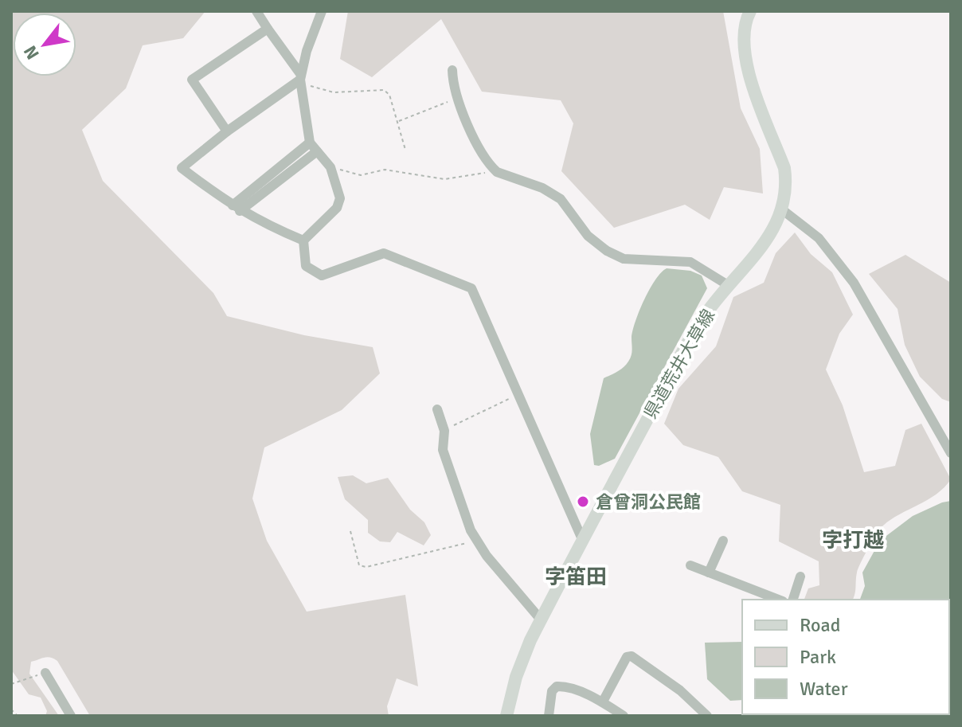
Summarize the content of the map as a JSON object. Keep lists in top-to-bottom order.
{
  "streets": {
    "main road": ["県道荒井大草線"]
  },
  "districts": ["字打越", "字笛田"],
  "places": ["倉曾洞公民館"],
  "legend": ["Road", "Park", "Water"],
  "north": "bottom left"
}
